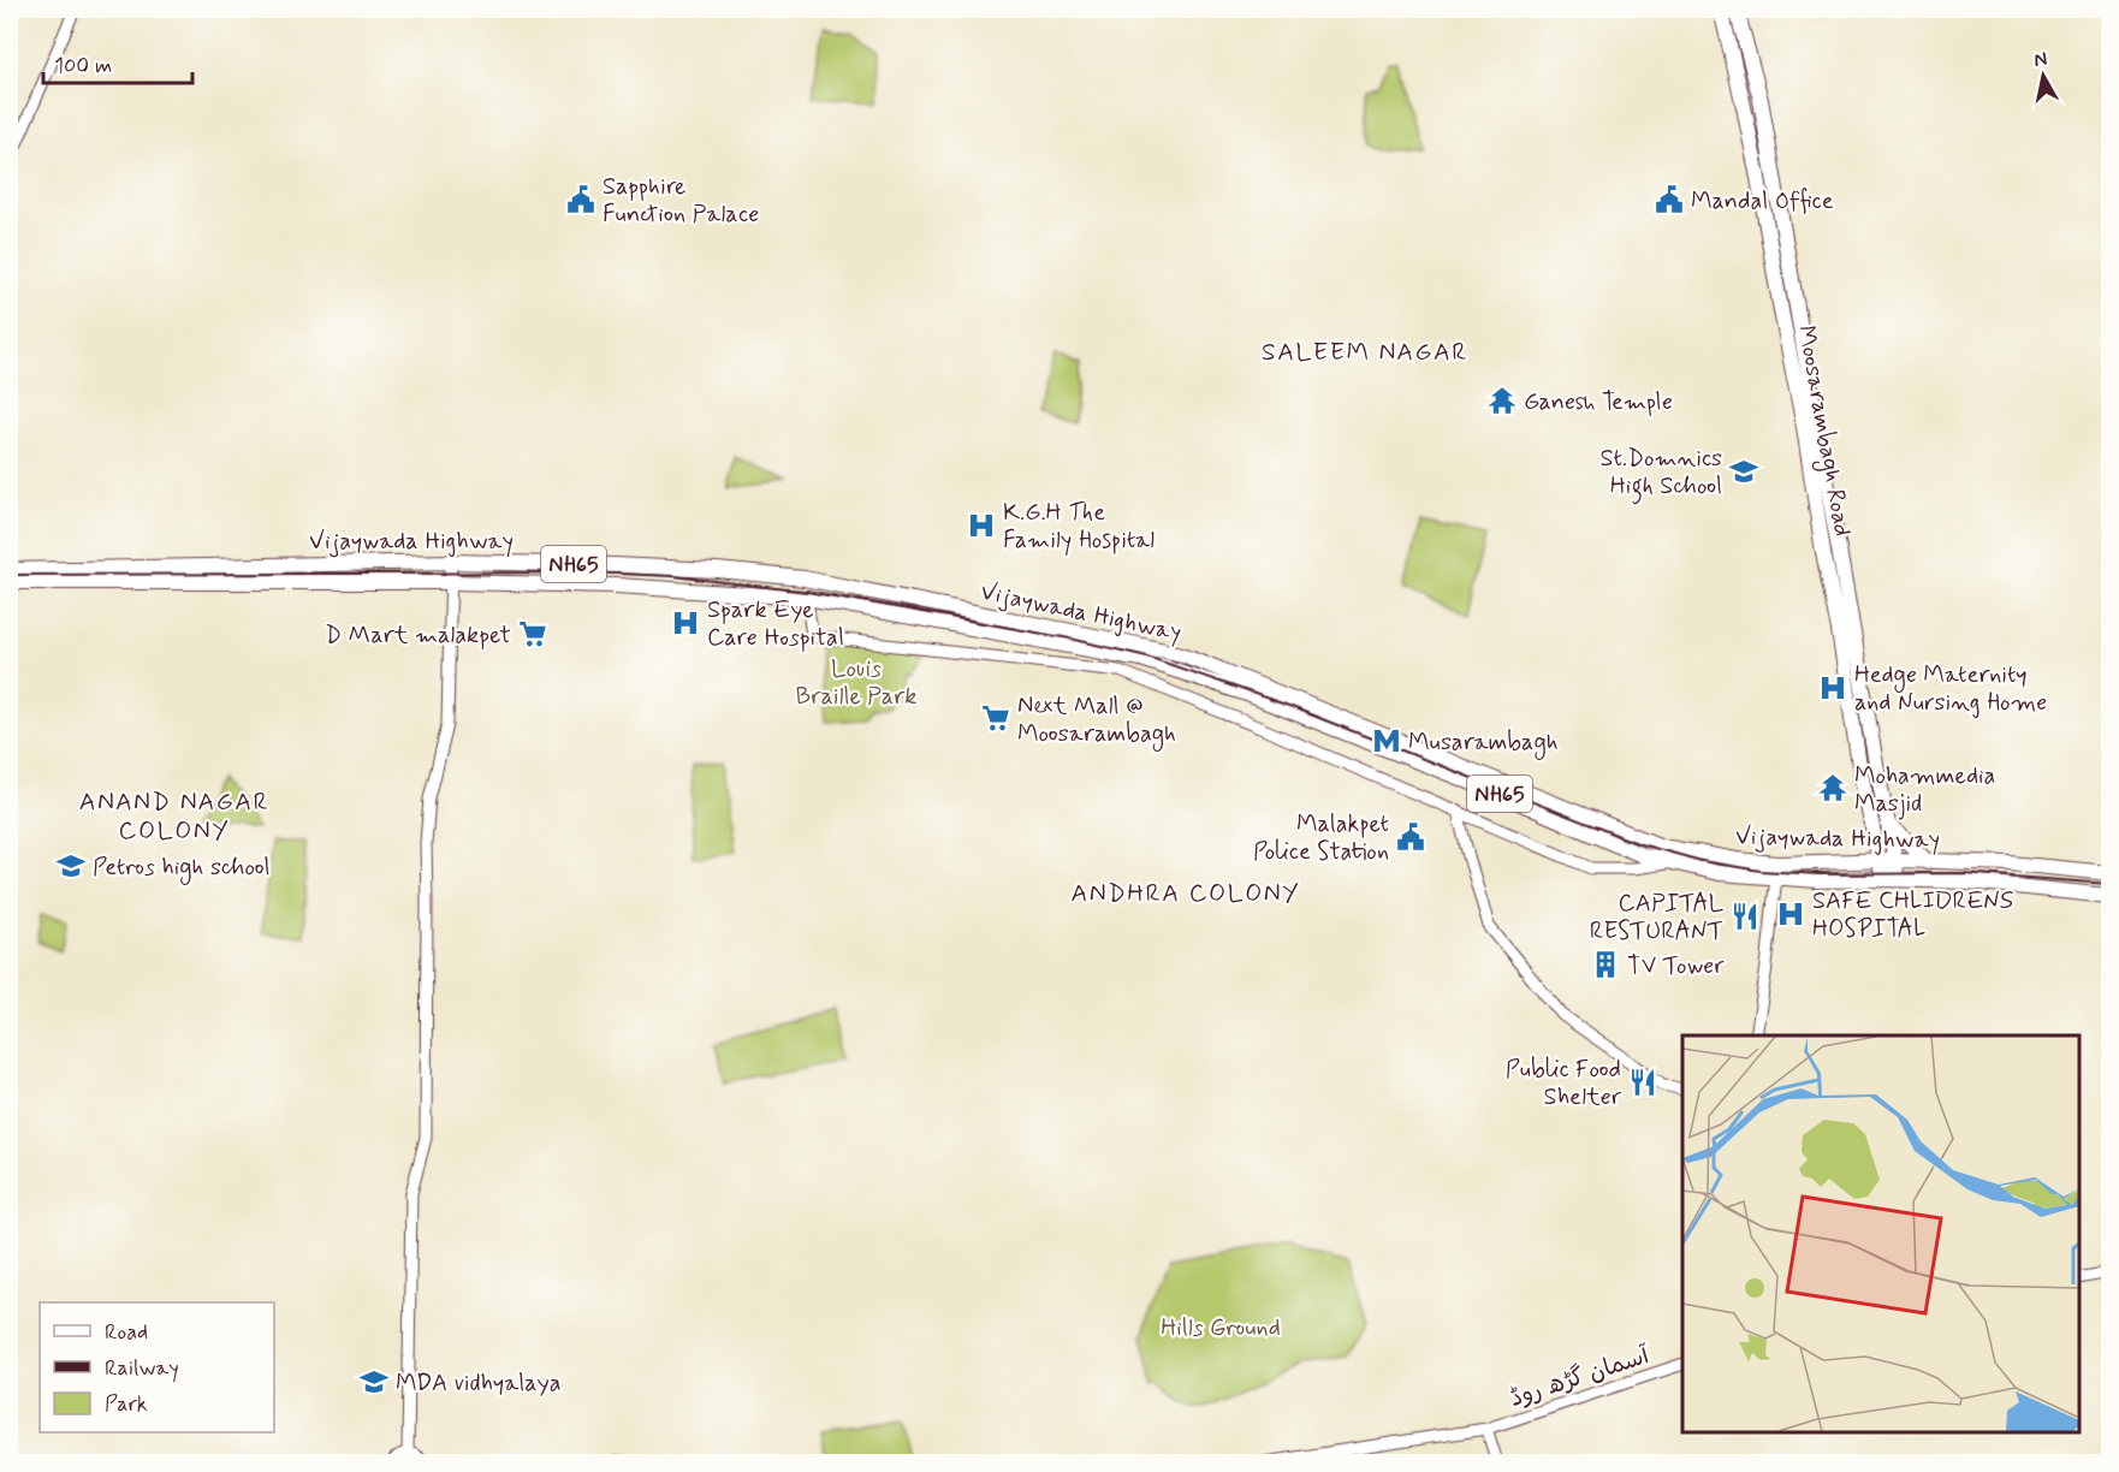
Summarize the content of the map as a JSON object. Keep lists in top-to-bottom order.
{
  "streets": {
    "main road": ["Moosarambagh Road", "Vijaywada Highway", "NH65"],
    "street": ["آسمان گڑھ روڈ"]
  },
  "crossings": [
    ["Moosarambagh Road", "Vijaywada Highway"]
  ],
  "districts": ["SALEEM NAGAR", "ANAND NAGAR COLONY", "ANDHRA COLONY"],
  "parks": ["Louis Braille Park", "Hills Ground"],
  "places": {
    "public building": ["Sapphire Function Palace", "Mandal Office", "Malakpet Police Station"],
    "temple": ["Ganesh Temple", "Mohammedia Masjid"],
    "school or university": ["St.Domnics High School", "Petros high school", "MDA vidhyalaya"],
    "hospital": [
      "K.G.H The Family Hospital",
      "Spark Eye Care Hospital",
      "Hedge Maternity and Nursing Home",
      "SAFE CHLIDRENS HOSPITAL"
    ],
    "supermarket": ["D Mart malakpet", "Next Mall @ Moosarambagh"],
    "metro station": ["Musarambagh"],
    "restaurant": ["CAPITAL RESTURANT", "Public Food Shelter"],
    "building": ["TV Tower"]
  },
  "legend": ["Road", "Railway", "Park"],
  "scale_bar": "100 m",
  "north": "top"
}
